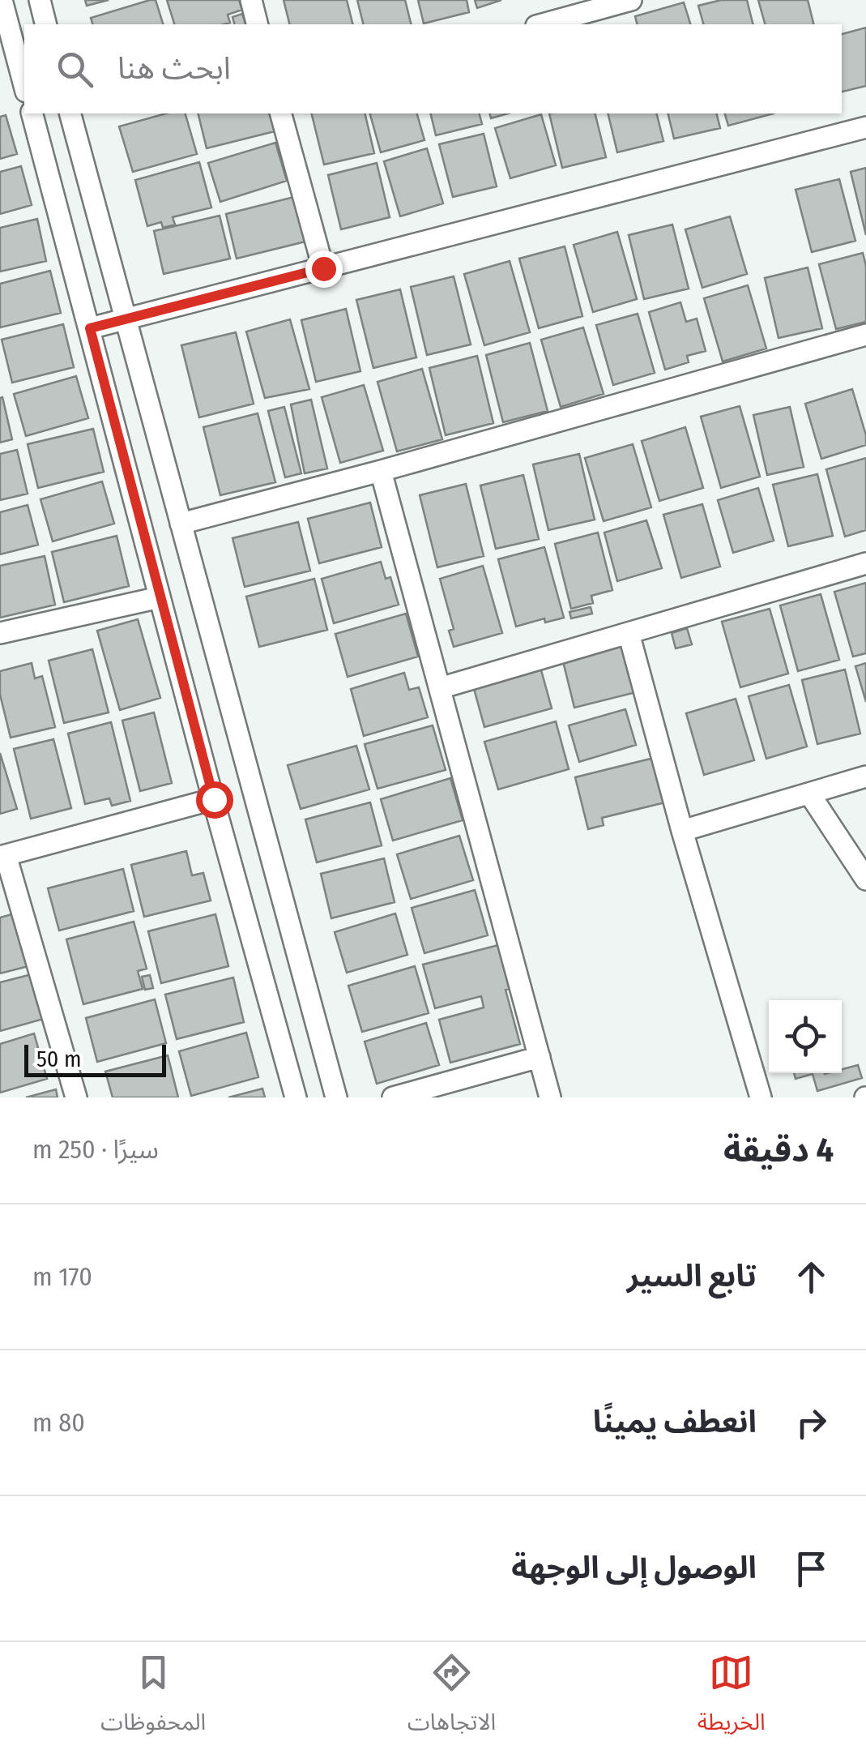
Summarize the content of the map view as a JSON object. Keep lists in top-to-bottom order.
{
  "scale_bar": "50 m",
  "page": {
    "search": "ابحث هنا",
    "scale": "50 m",
    "heading": ["4 دقيقة", "سيرًا · 250 m"],
    "list": [
      ["تابع السير", "170 m"],
      ["انعطف يمينًا", "80 m"],
      "الوصول إلى الوجهة"
    ],
    "nav": ["الخريطة", "الاتجاهات", "المحفوظات"]
  }
}
